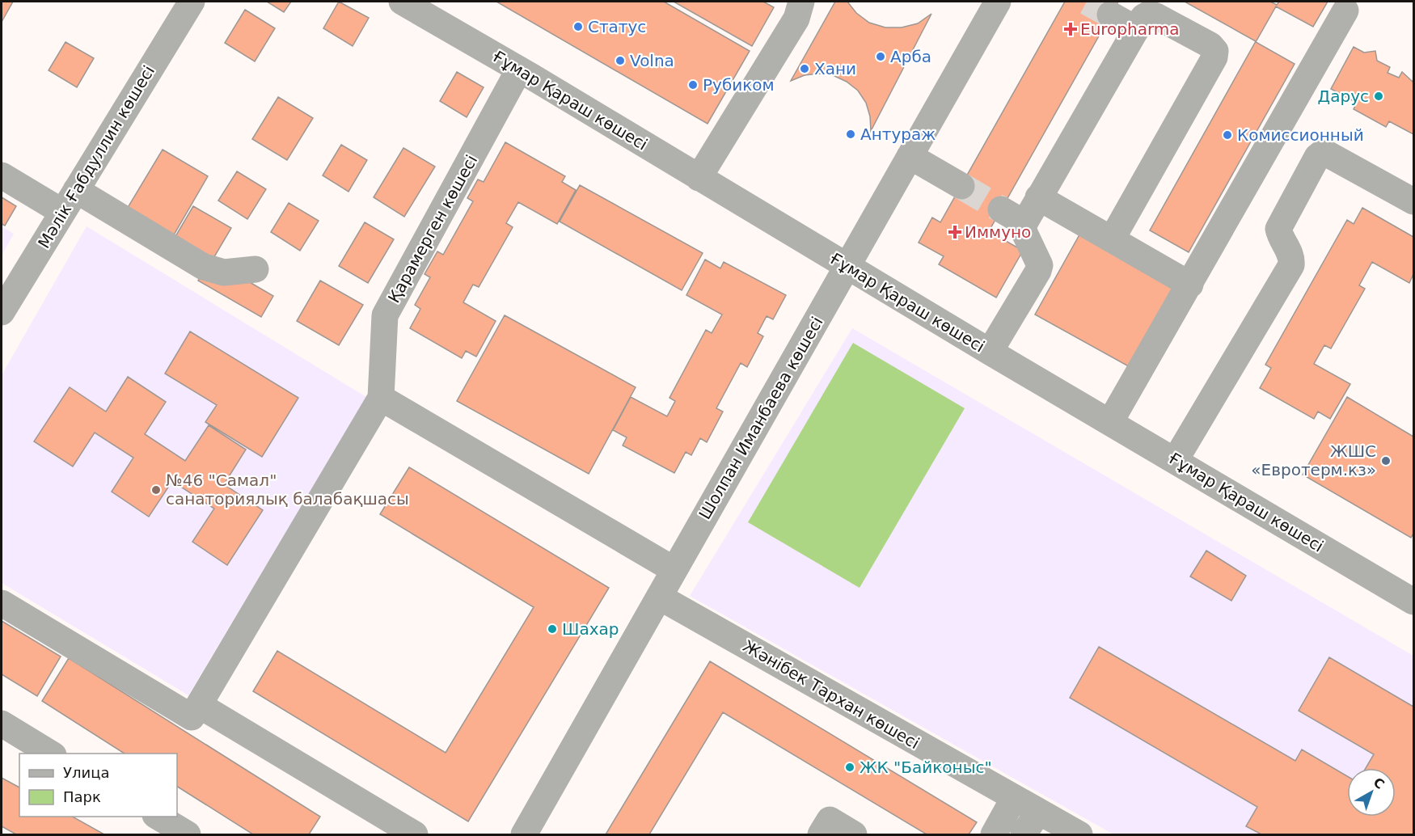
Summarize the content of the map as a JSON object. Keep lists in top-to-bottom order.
{
  "streets": {
    "street": [
      "Ғұмар Қараш көшесі",
      "Мәлік Ғабдуллин көшесі",
      "Қарамерген көшесі",
      "Шолпан Иманбаева көшесі",
      "Жәнібек Тархан көшесі"
    ]
  },
  "crossings": [
    ["Ғұмар Қараш көшесі", "Қарамерген көшесі"],
    ["Ғұмар Қараш көшесі", "Шолпан Иманбаева көшесі"],
    ["Шолпан Иманбаева көшесі", "Жәнібек Тархан көшесі"]
  ],
  "places": {
    "other": [
      "Статус",
      "Арба",
      "Volna",
      "Хани",
      "Рубиком",
      "Дарус",
      "Антураж",
      "Комиссионный",
      "ЖШС «Евротерм.кз»",
      "№46 \"Самал\" санаториялық балабақшасы",
      "Шахар",
      "ЖК \"Байконыс\""
    ],
    "health": ["Europharma", "Иммуно"]
  },
  "legend": ["Улица", "Парк"],
  "north": "top right"
}
